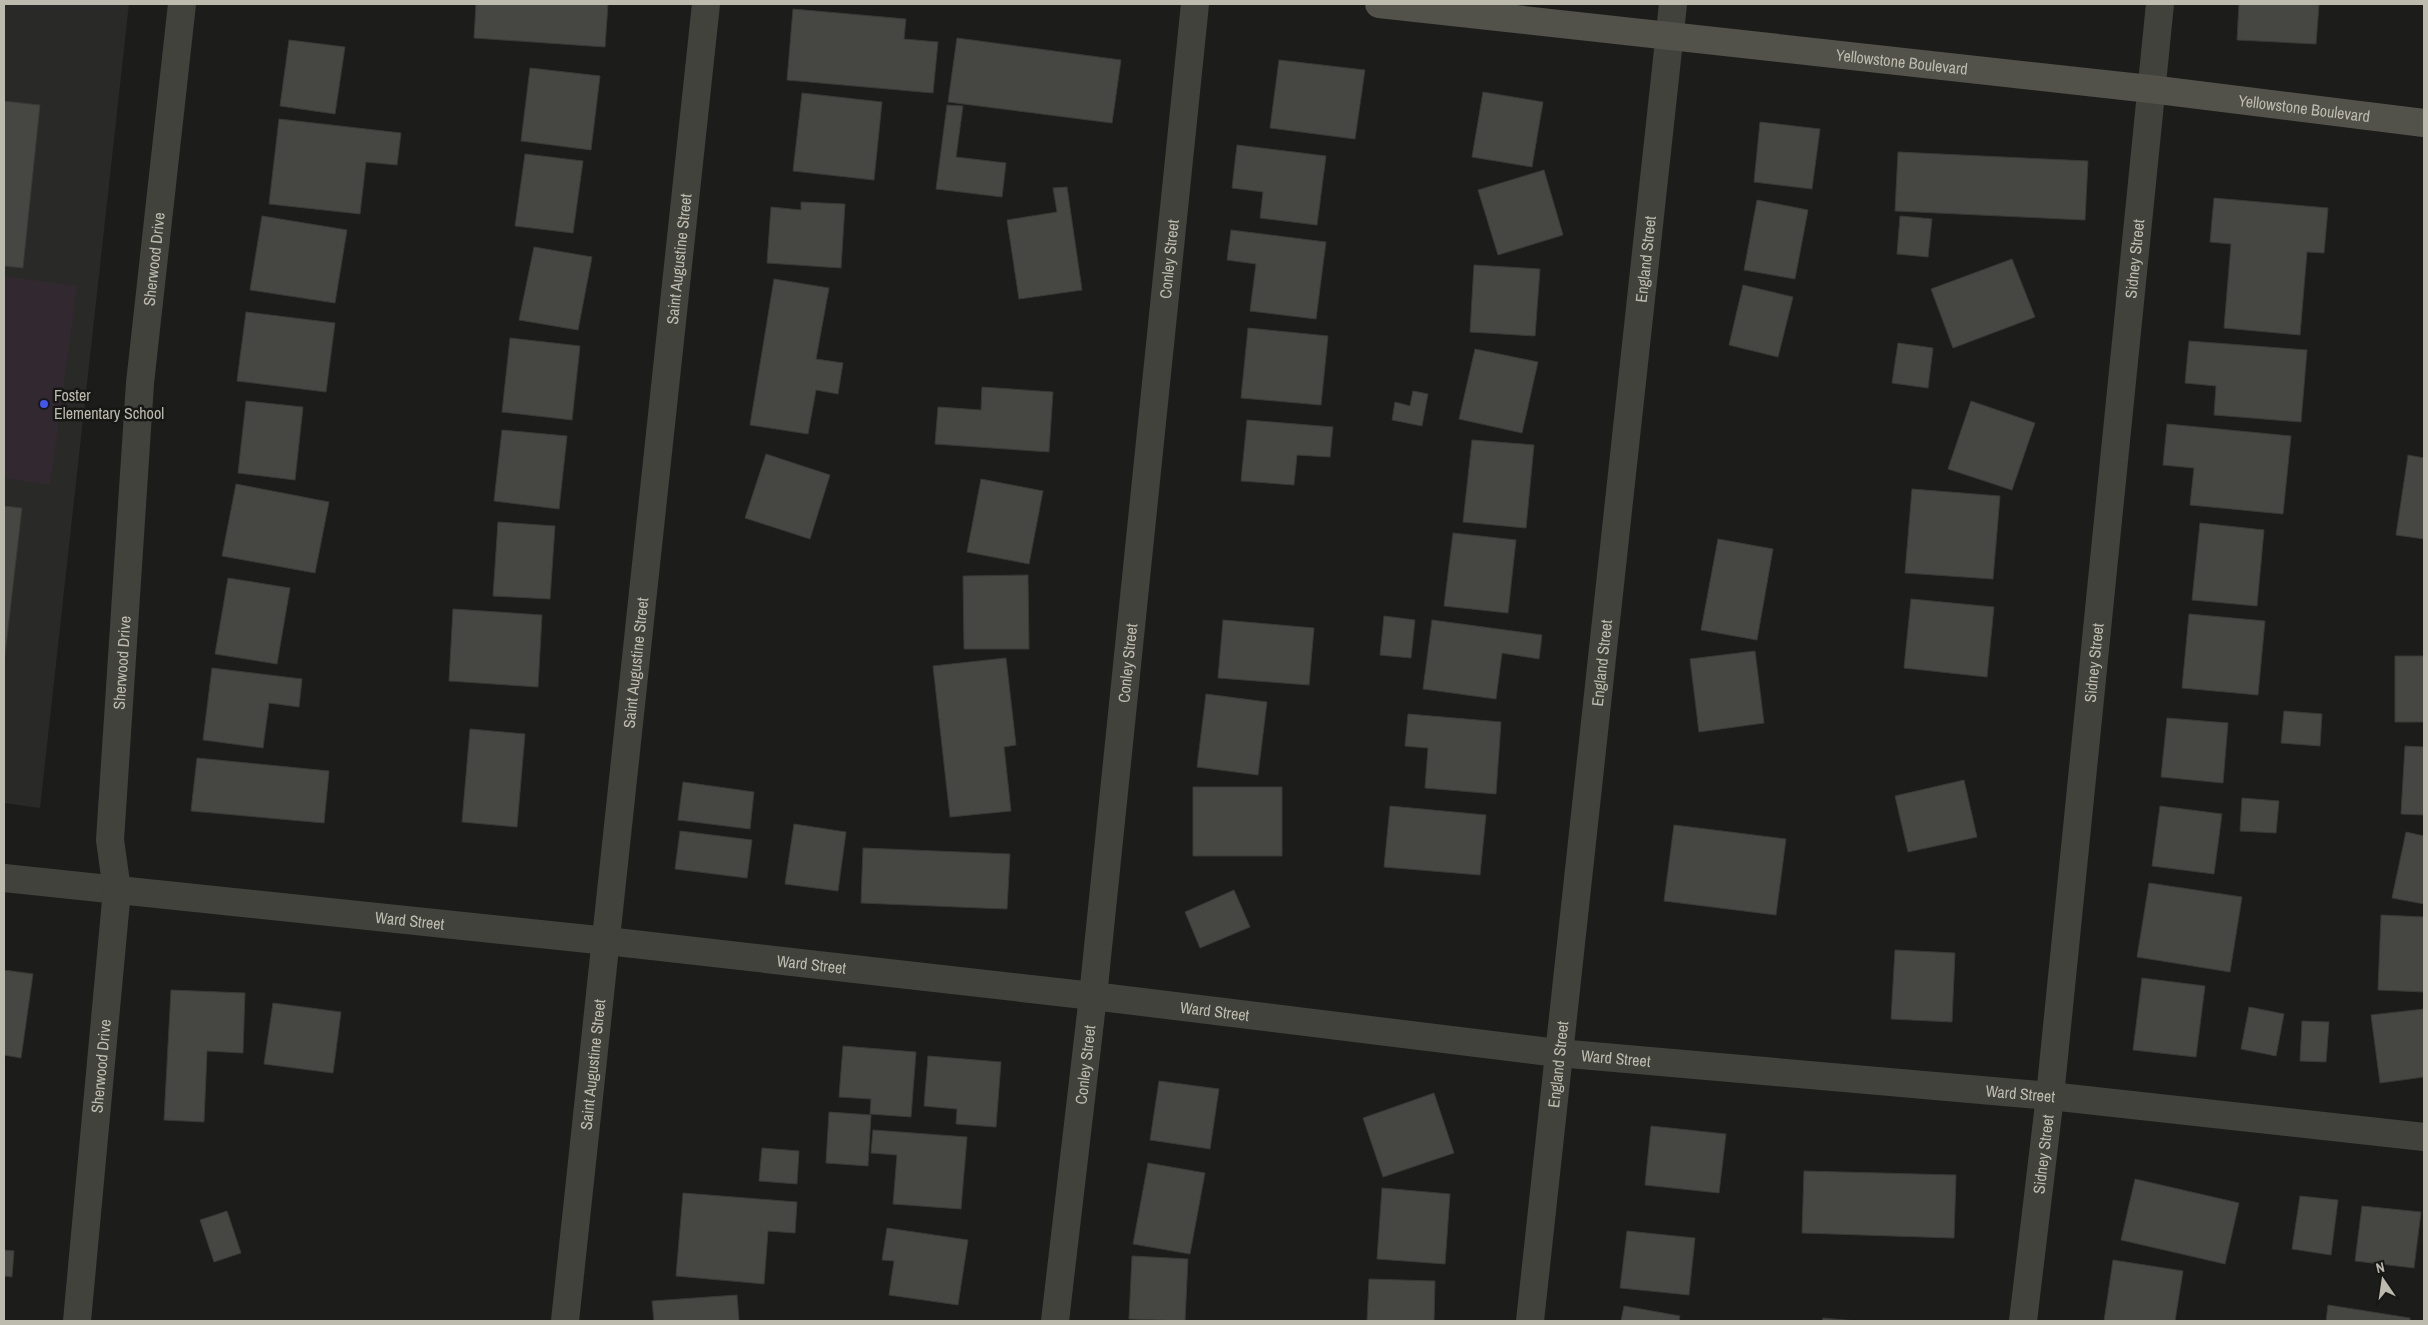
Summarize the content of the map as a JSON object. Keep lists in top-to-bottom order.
{
  "streets": {
    "street": [
      "Yellowstone Boulevard",
      "Sherwood Drive",
      "Saint Augustine Street",
      "Conley Street",
      "England Street",
      "Sidney Street",
      "Ward Street"
    ]
  },
  "crossings": [
    ["Yellowstone Boulevard", "England Street"],
    ["Yellowstone Boulevard", "Sidney Street"],
    ["Sherwood Drive", "Ward Street"],
    ["Saint Augustine Street", "Ward Street"],
    ["Conley Street", "Ward Street"],
    ["England Street", "Ward Street"],
    ["Sidney Street", "Ward Street"]
  ],
  "places": ["Foster Elementary School"],
  "north": "top"
}
